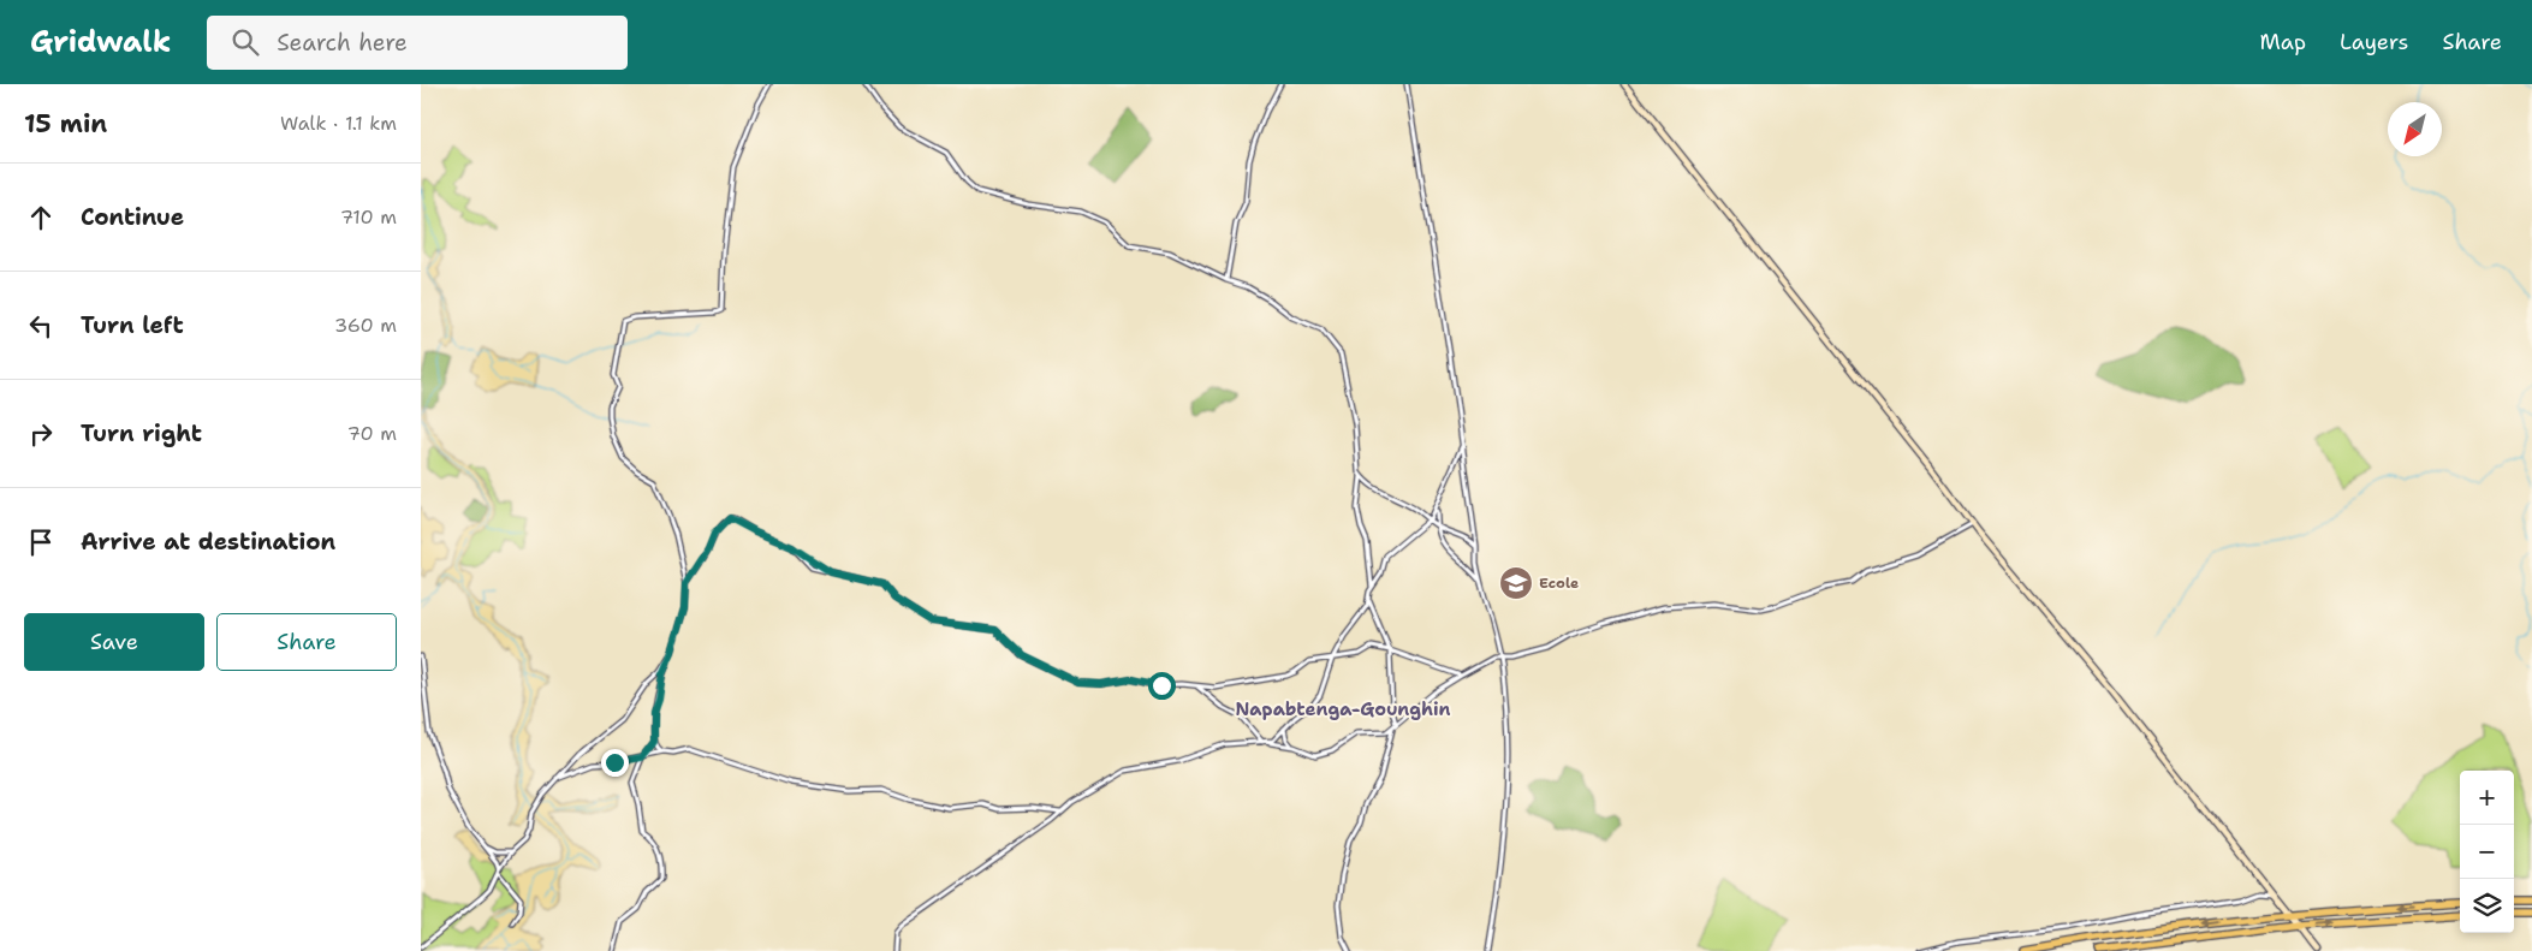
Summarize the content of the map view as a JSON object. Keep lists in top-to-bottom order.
{
  "districts": ["Napabtenga-Gounghin"],
  "places": {
    "school or university": ["Ecole"]
  },
  "north": "bottom left",
  "page": {
    "header": "Gridwalk",
    "search": "Search here",
    "nav": ["Map", "Layers", "Share"],
    "heading": ["15 min", "Walk · 1.1 km"],
    "list": [
      ["Continue", "710 m"],
      ["Turn left", "360 m"],
      ["Turn right", "70 m"],
      "Arrive at destination"
    ],
    "buttons": ["Save", "Share"],
    "map_buttons": ["+", "−"]
  }
}
